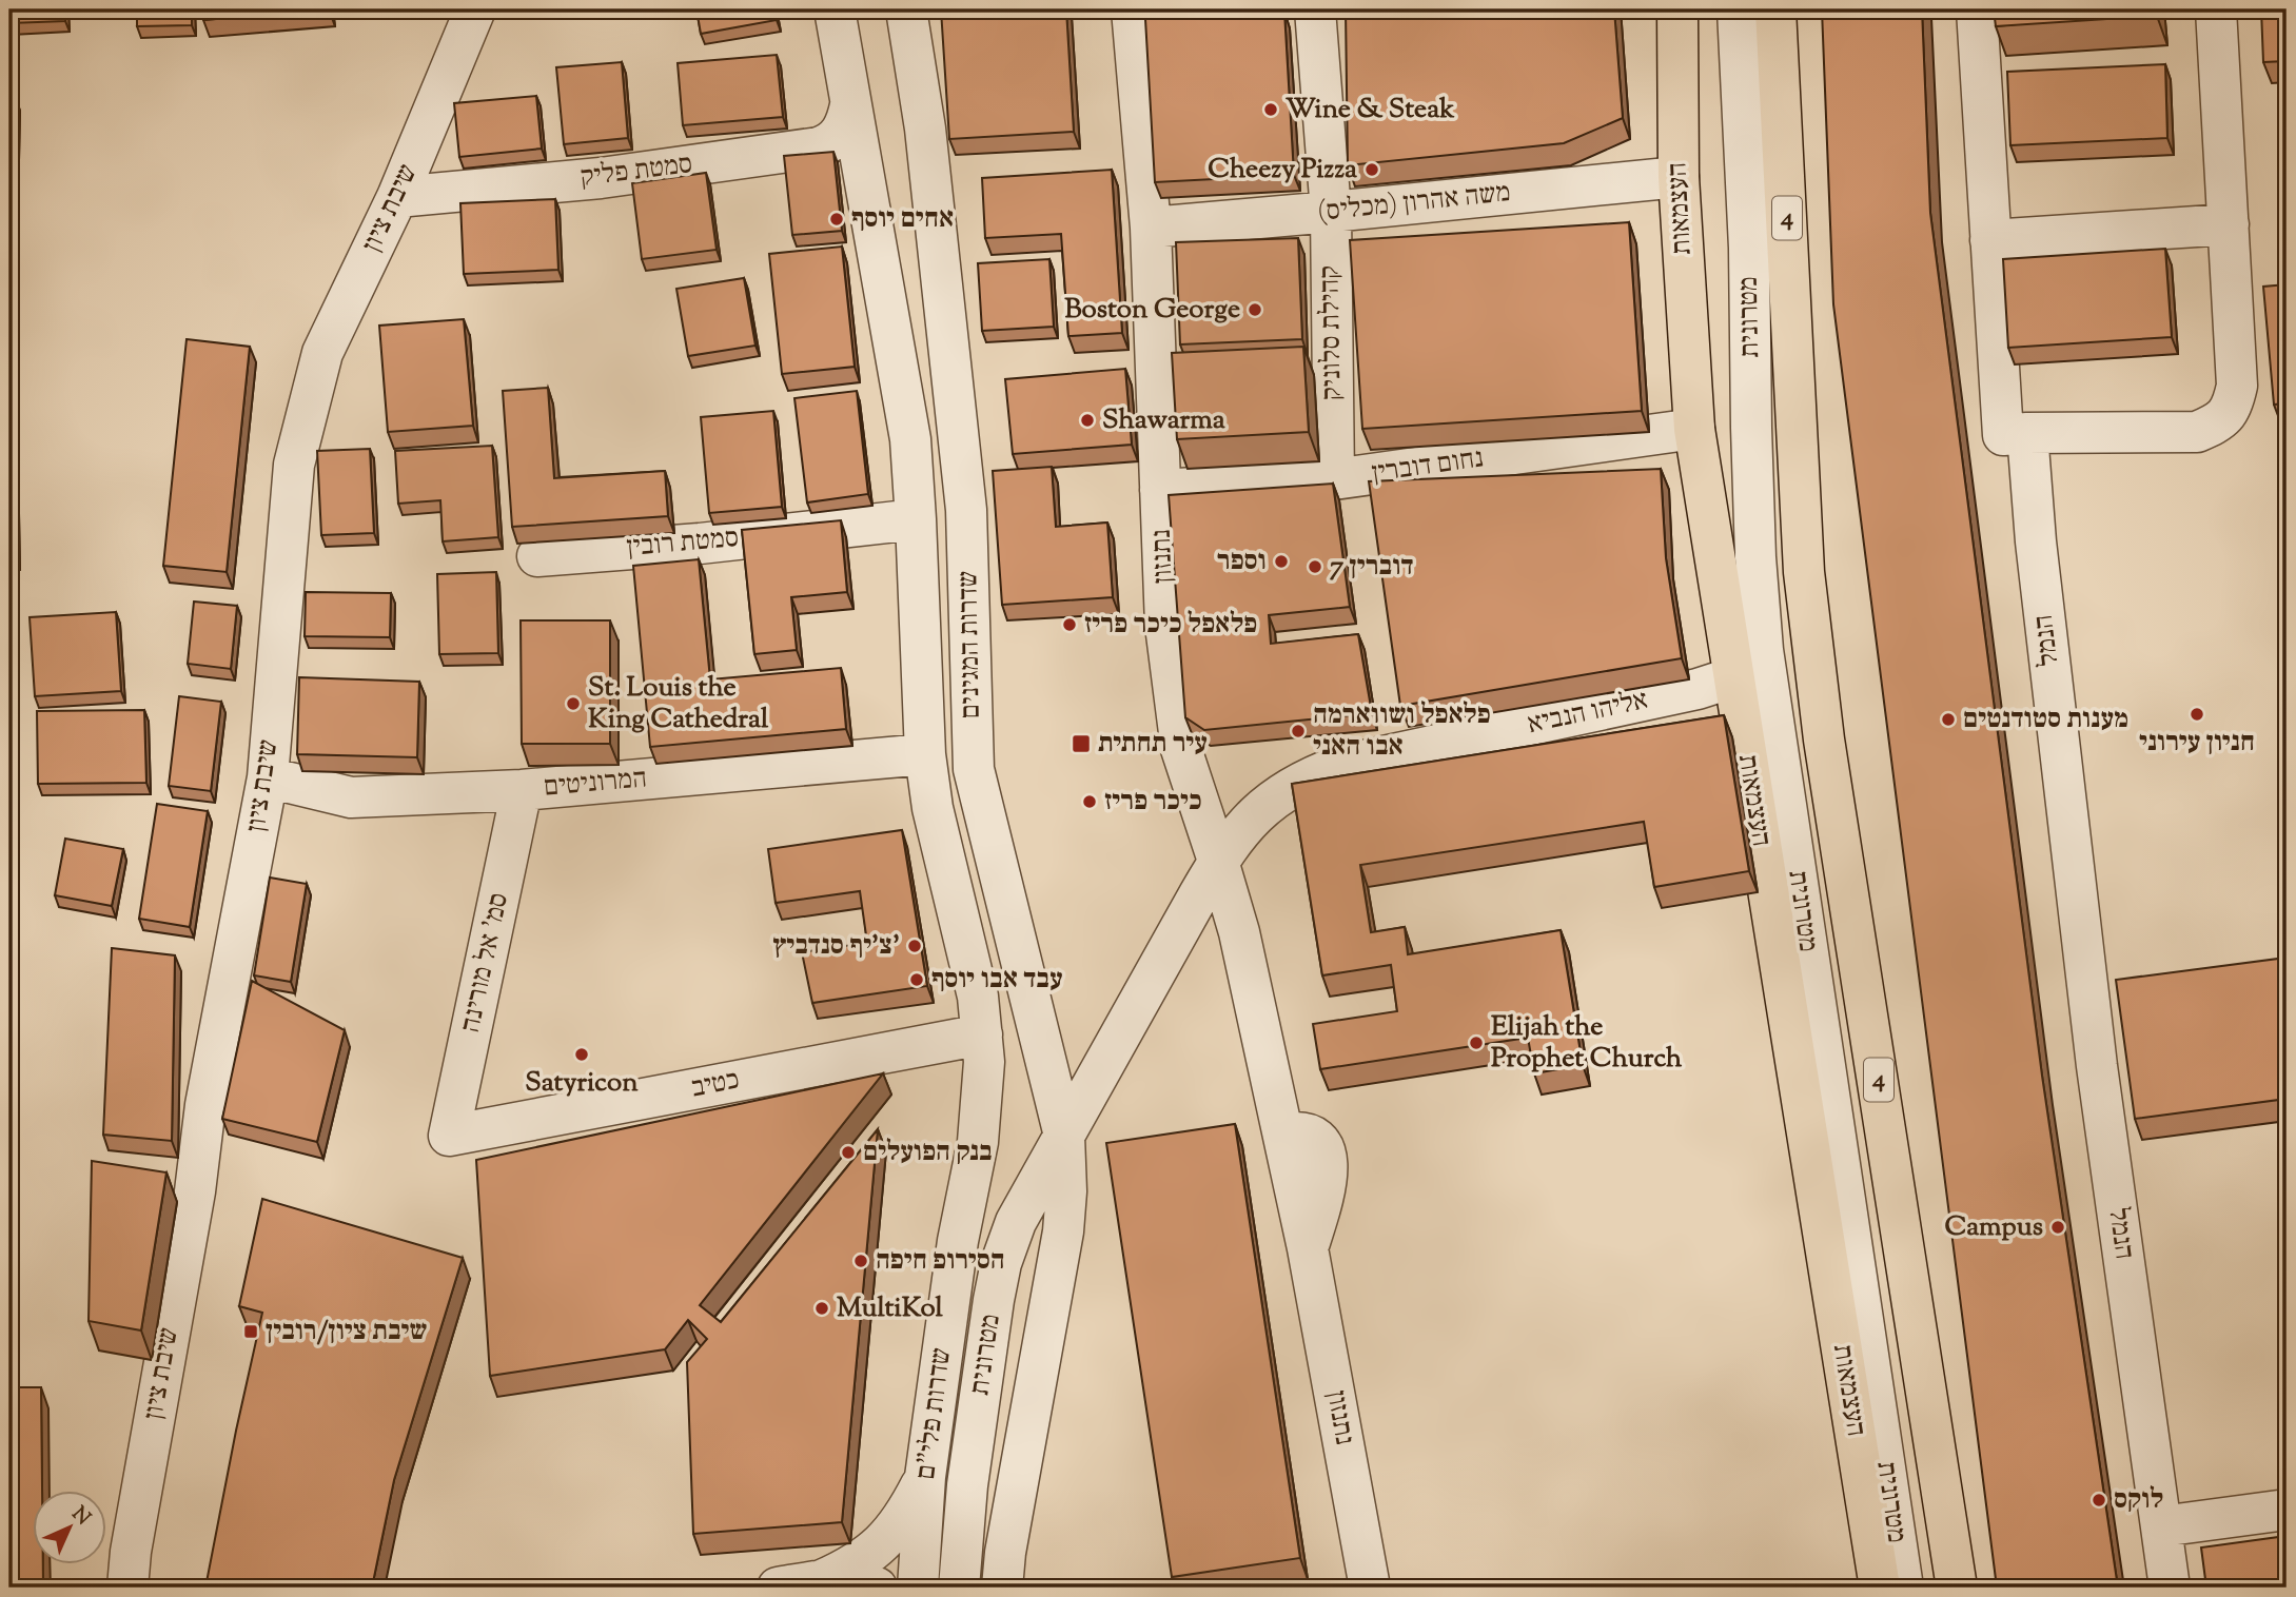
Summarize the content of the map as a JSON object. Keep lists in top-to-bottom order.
{
  "streets": {
    "highway": ["העצמאות", "4"],
    "street": [
      "סמטת פליק",
      "משה אהרון (מכליס)",
      "שיבת ציון",
      "מטרונית",
      "קהילת סלוניק",
      "נחום דוברין",
      "סמטת רובין",
      "נתנזון",
      "הנמל",
      "שדרות המגינים",
      "אליהו הנביא",
      "המרוניטים",
      "סמ' אל מורינה",
      "כטיב",
      "שדרות פלי\"ם"
    ]
  },
  "crossings": [
    ["סמטת פליק", "שיבת ציון"],
    ["סמטת פליק", "שדרות המגינים"],
    ["משה אהרון (מכליס)", "העצמאות"],
    ["משה אהרון (מכליס)", "קהילת סלוניק"],
    ["משה אהרון (מכליס)", "נתנזון"],
    ["שיבת ציון", "המרוניטים"],
    ["העצמאות", "נחום דוברין"],
    ["העצמאות", "אליהו הנביא"],
    ["מטרונית", "שדרות המגינים"],
    ["מטרונית", "אליהו הנביא"],
    ["קהילת סלוניק", "נחום דוברין"],
    ["נחום דוברין", "נתנזון"],
    ["סמטת רובין", "שדרות המגינים"],
    ["נתנזון", "אליהו הנביא"],
    ["שדרות המגינים", "אליהו הנביא"],
    ["שדרות המגינים", "המרוניטים"],
    ["שדרות המגינים", "כטיב"],
    ["שדרות המגינים", "שדרות פלי\"ם"],
    ["המרוניטים", "סמ' אל מורינה"],
    ["סמ' אל מורינה", "כטיב"]
  ],
  "places": {
    "other": [
      "Wine & Steak",
      "Cheezy Pizza",
      "אחים יוסף",
      "Boston George",
      "Shawarma",
      "וספר",
      "דוברין 7",
      "פלאפל כיכר פריז",
      "St. Louis the King Cathedral",
      "חניון עירוני",
      "מענות סטודנטים",
      "פלאפל ושווארמה אבו האני",
      "כיכר פריז",
      "צ'יף סנדביץ'",
      "עבד אבו יוסף",
      "Elijah the Prophet Church",
      "Satyricon",
      "בנק הפועלים",
      "Campus",
      "הסירופ חיפה",
      "MultiKol",
      "לוקס"
    ],
    "transit": ["עיר תחתית", "שיבת ציון/רובין"]
  },
  "north": "top right"
}
